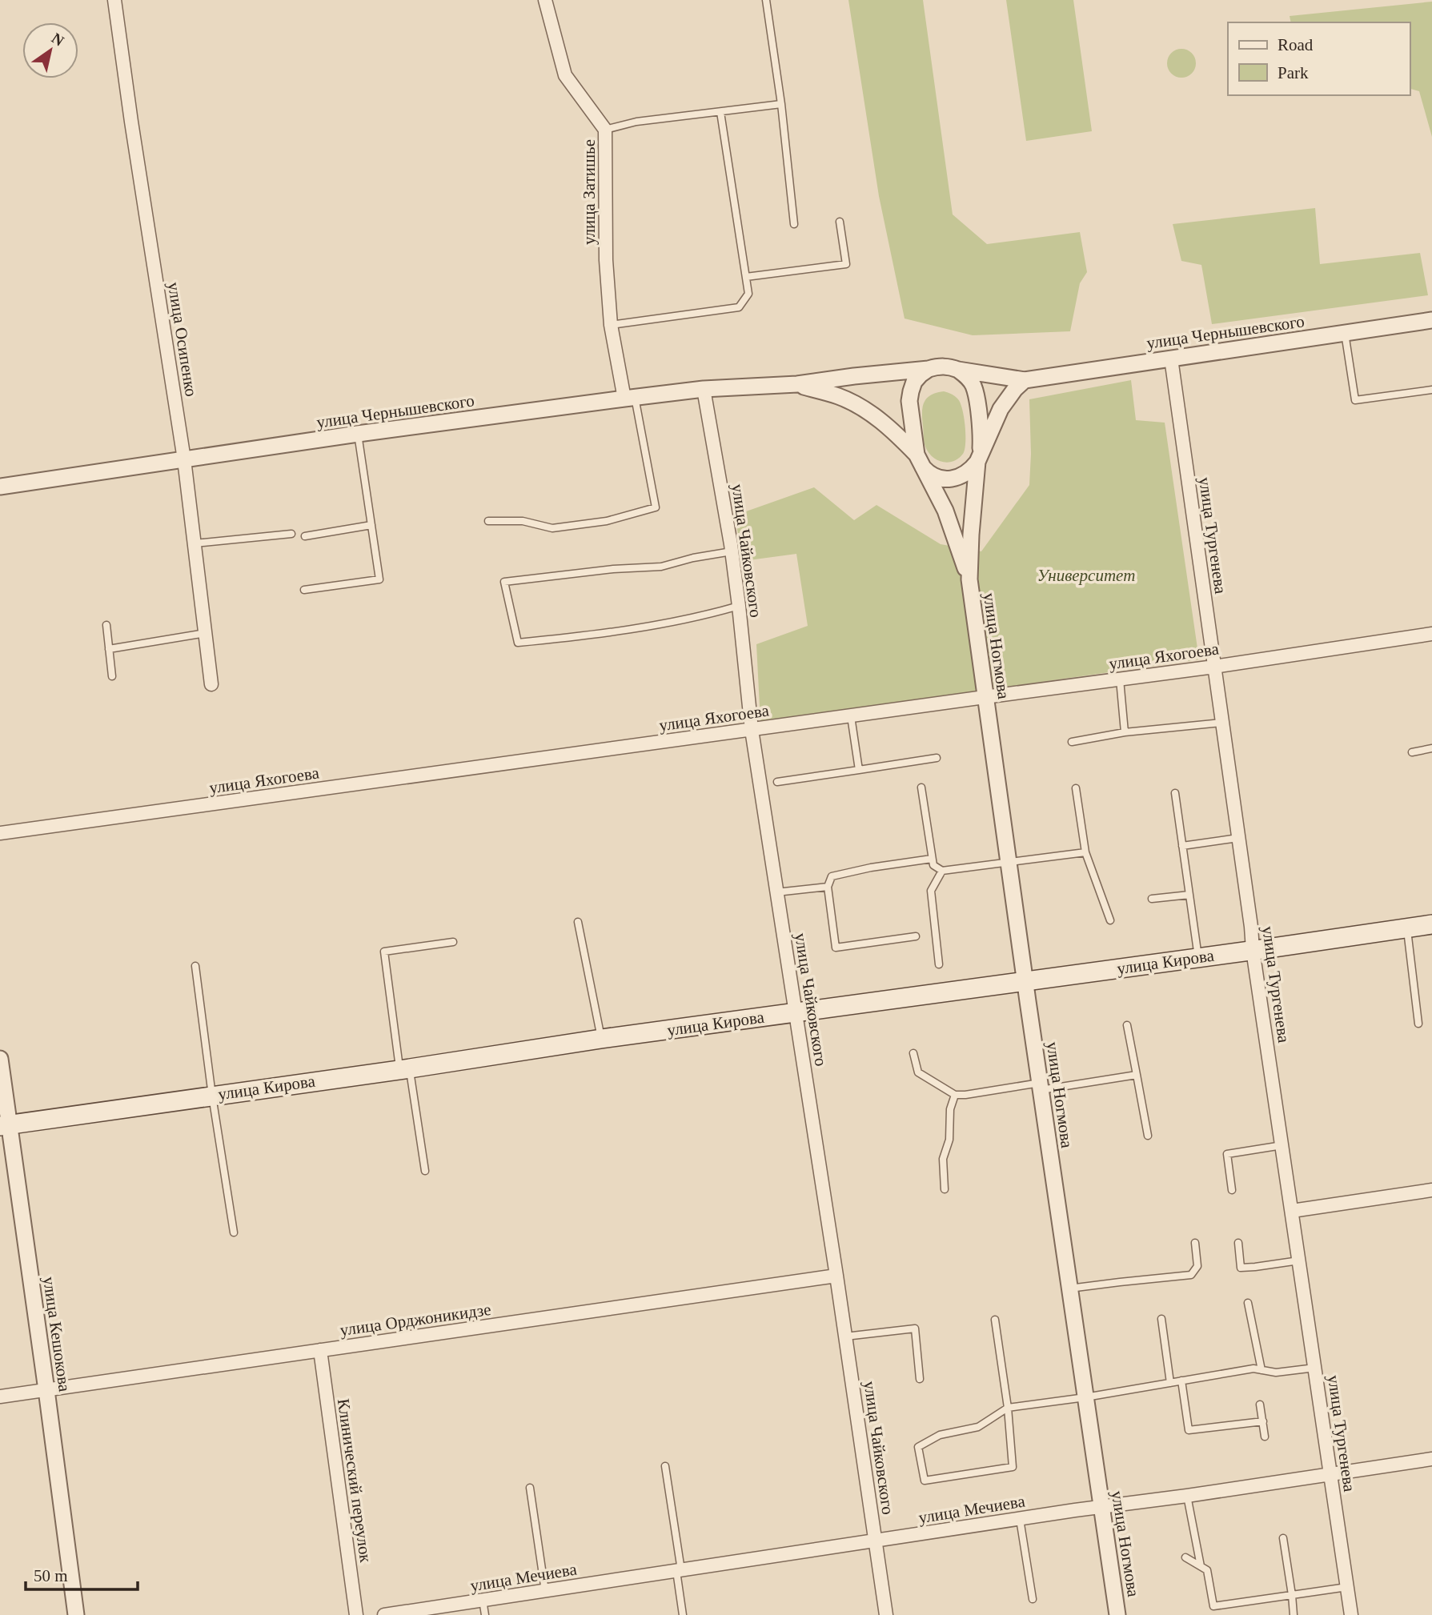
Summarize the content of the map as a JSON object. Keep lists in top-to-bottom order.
{
  "streets": {
    "main road": ["улица Кирова"],
    "street": [
      "улица Затишье",
      "улица Чернышевского",
      "улица Осипенко",
      "улица Тургенева",
      "улица Чайковского",
      "улица Ногмова",
      "улица Яхогоева",
      "улица Орджоникидзе",
      "улица Кешокова",
      "Клинический переулок",
      "улица Мечиева"
    ]
  },
  "crossings": [
    ["улица Затишье", "улица Чернышевского"],
    ["улица Чернышевского", "улица Осипенко"],
    ["улица Чернышевского", "улица Тургенева"],
    ["улица Чернышевского", "улица Чайковского"],
    ["улица Тургенева", "улица Яхогоева"],
    ["улица Тургенева", "улица Кирова"],
    ["улица Тургенева", "улица Мечиева"],
    ["улица Чайковского", "улица Яхогоева"],
    ["улица Чайковского", "улица Кирова"],
    ["улица Чайковского", "улица Орджоникидзе"],
    ["улица Чайковского", "улица Мечиева"],
    ["улица Ногмова", "улица Яхогоева"],
    ["улица Ногмова", "улица Кирова"],
    ["улица Ногмова", "улица Мечиева"],
    ["улица Кирова", "улица Кешокова"],
    ["улица Орджоникидзе", "улица Кешокова"],
    ["улица Орджоникидзе", "Клинический переулок"]
  ],
  "parks": ["Университет"],
  "legend": ["Road", "Park"],
  "scale_bar": "50 m",
  "north": "top right"
}
